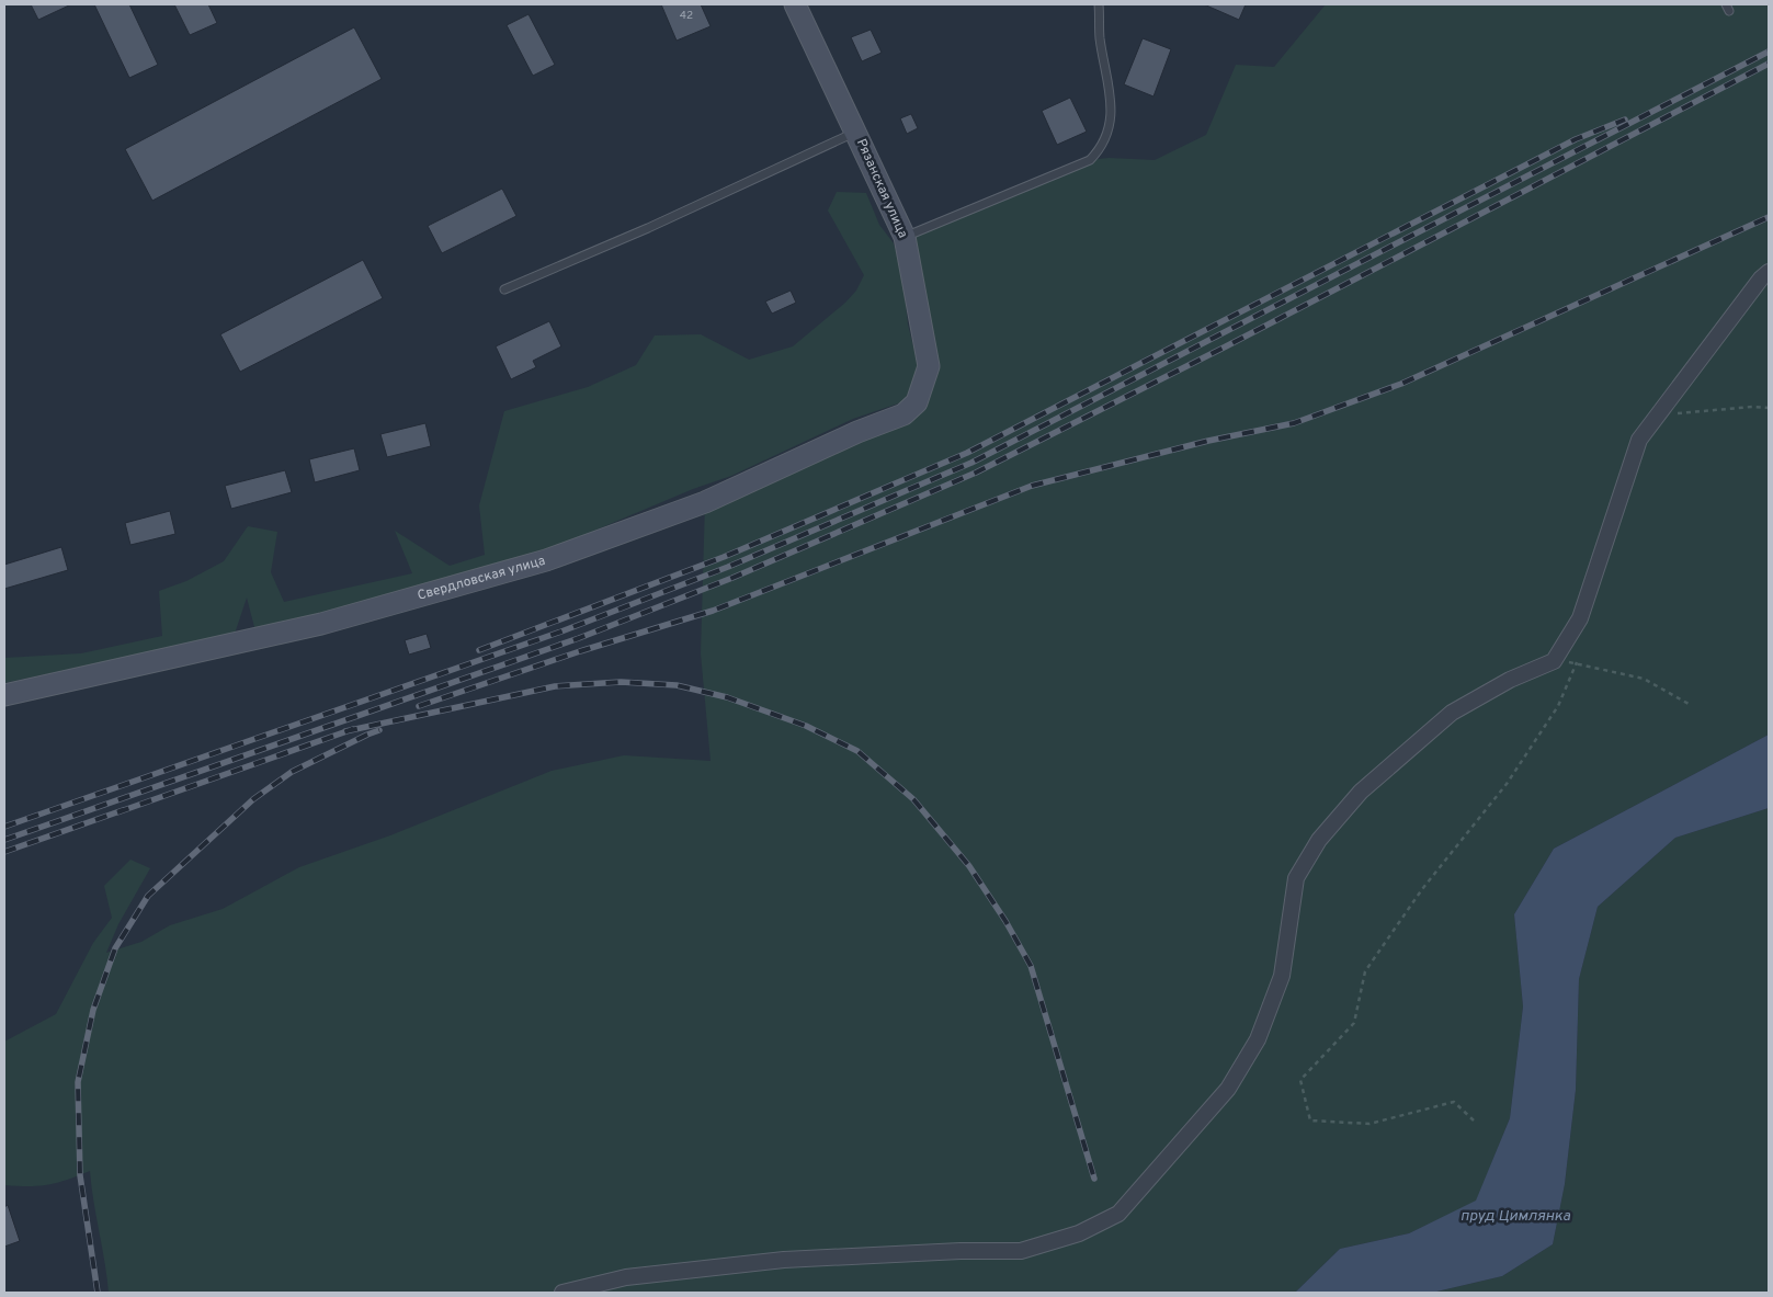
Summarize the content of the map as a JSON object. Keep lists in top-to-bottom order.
{
  "streets": {
    "main road": ["Рязанская улица", "Свердловская улица"]
  },
  "crossings": [
    ["Рязанская улица", "Свердловская улица"]
  ],
  "water": ["пруд Цимлянка"],
  "house_numbers": ["42"]
}
